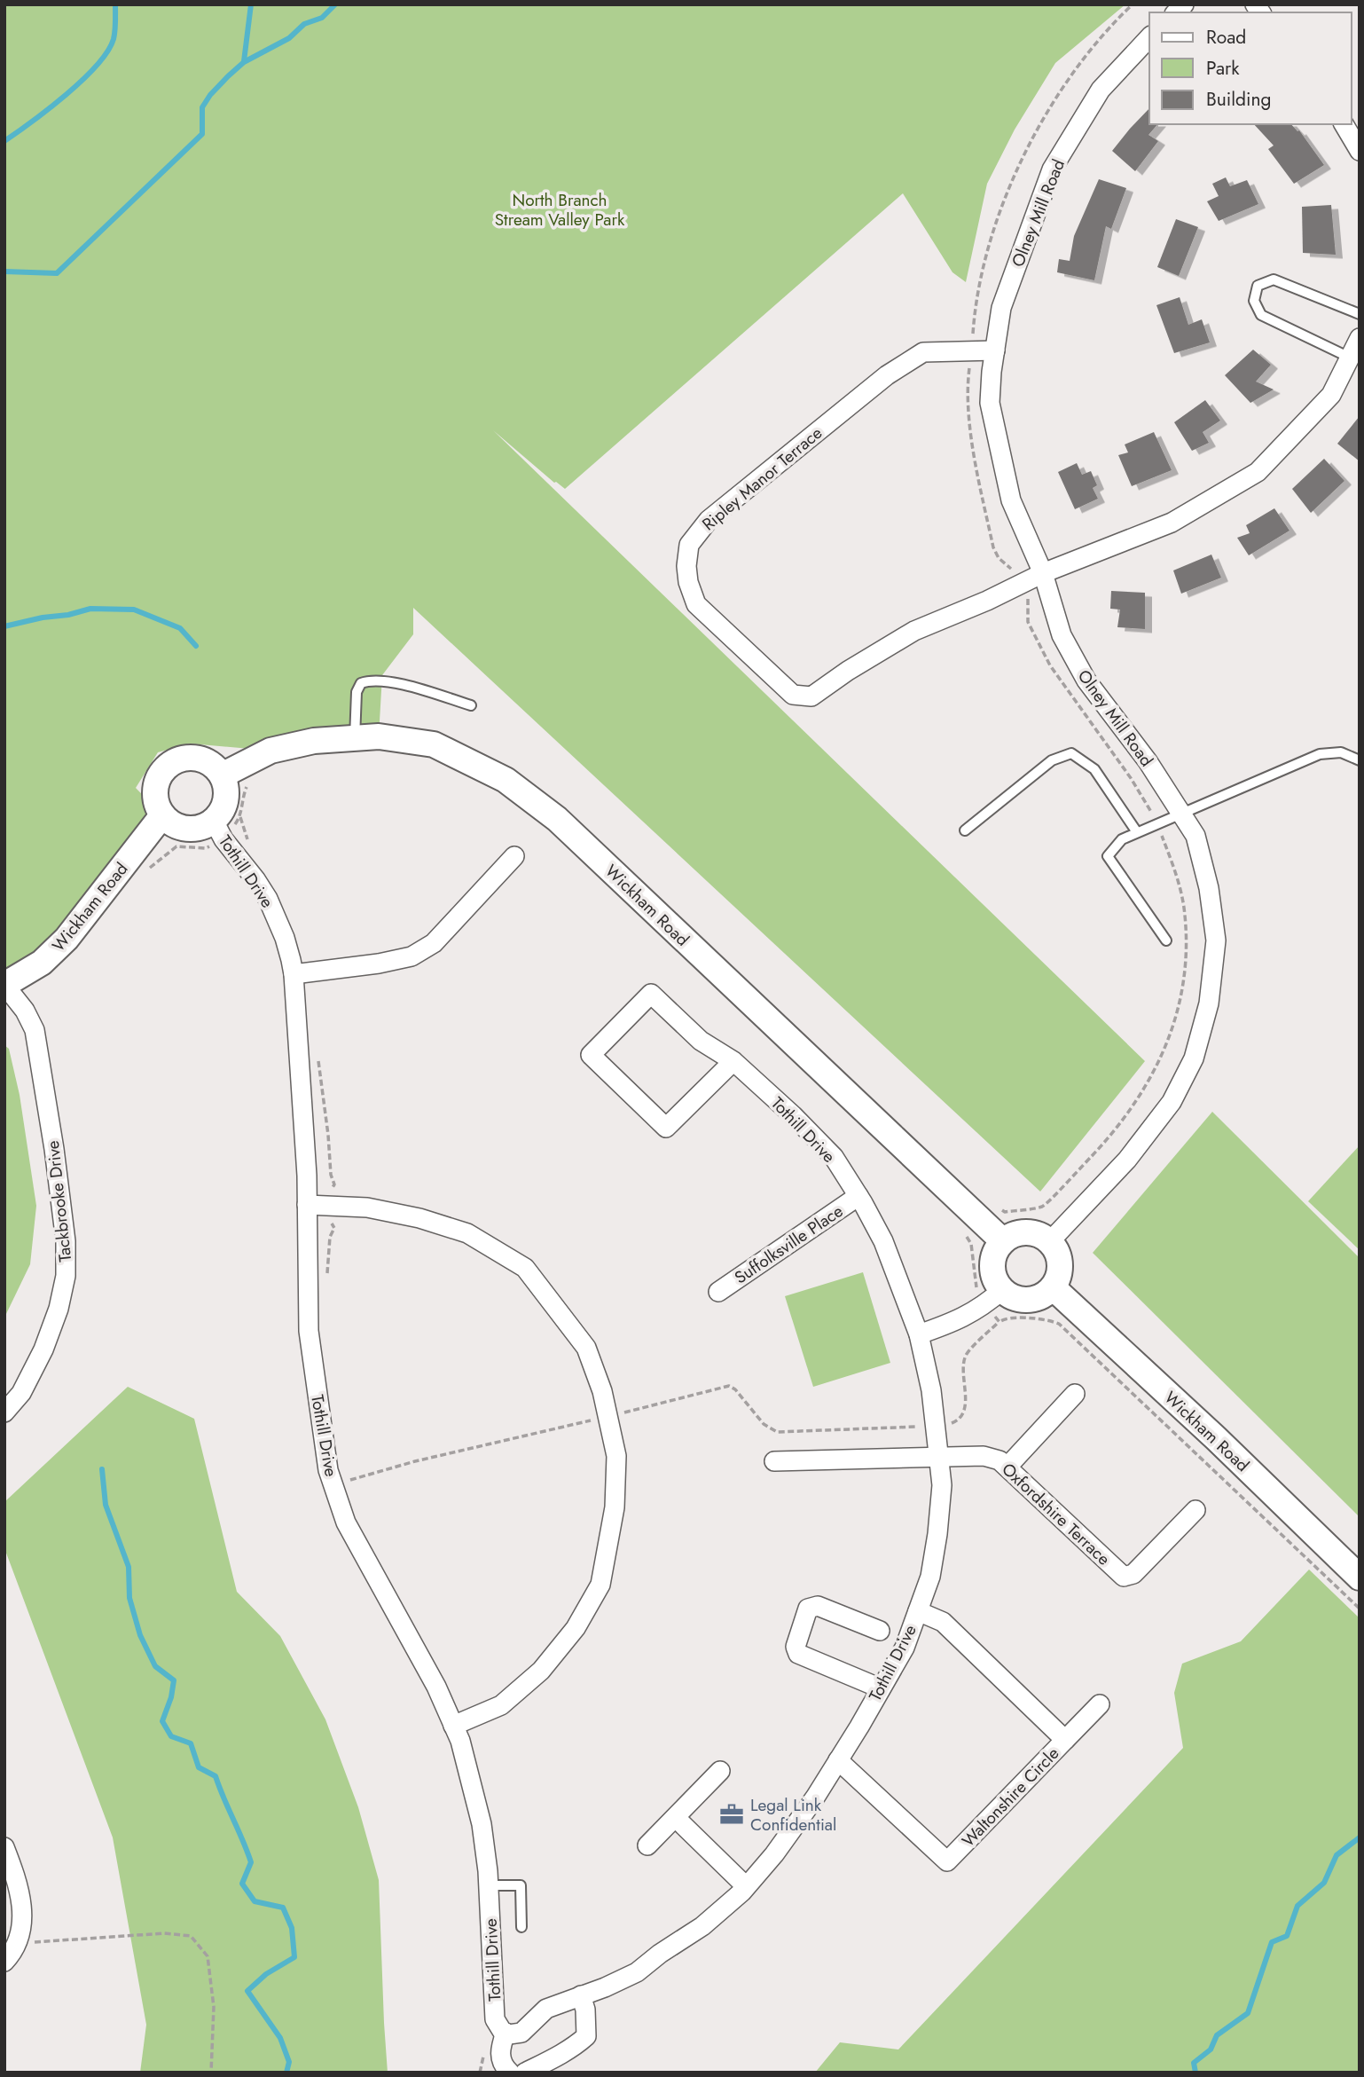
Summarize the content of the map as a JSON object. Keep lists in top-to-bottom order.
{
  "streets": {
    "street": [
      "Olney Mill Road",
      "Ripley Manor Terrace",
      "Tothill Drive",
      "Wickham Road",
      "Tackbrooke Drive",
      "Suffolksville Place",
      "Oxfordshire Terrace",
      "Waltonshire Circle"
    ]
  },
  "crossings": [
    ["Olney Mill Road", "Ripley Manor Terrace"],
    ["Olney Mill Road", "Wickham Road"],
    ["Tothill Drive", "Wickham Road"],
    ["Tothill Drive", "Suffolksville Place"],
    ["Tothill Drive", "Oxfordshire Terrace"],
    ["Tothill Drive", "Waltonshire Circle"],
    ["Wickham Road", "Tackbrooke Drive"]
  ],
  "parks": ["North Branch Stream Valley Park"],
  "places": {
    "office": ["Legal Link Confidential"]
  },
  "legend": ["Road", "Park", "Building"]
}
